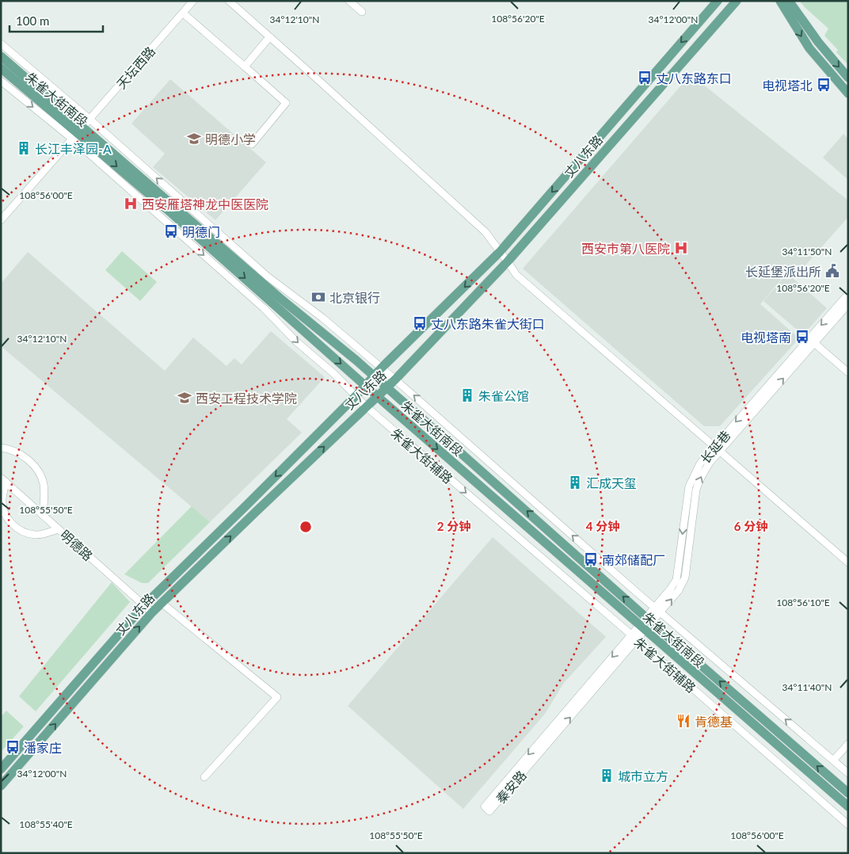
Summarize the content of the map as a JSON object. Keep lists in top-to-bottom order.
{
  "streets": {
    "main road": ["朱雀大街南段", "丈八东路"],
    "street": [
      "天坛西路",
      "长延巷",
      "朱雀大街辅路",
      "明德路",
      "秦安路"
    ]
  },
  "crossings": [
    ["天坛西路", "朱雀大街南段"],
    ["天坛西路", "朱雀大街辅路"],
    ["朱雀大街南段", "丈八东路"],
    ["朱雀大街南段", "长延巷"],
    ["朱雀大街南段", "朱雀大街辅路"],
    ["朱雀大街南段", "秦安路"],
    ["丈八东路", "朱雀大街辅路"],
    ["丈八东路", "明德路"],
    ["长延巷", "秦安路"],
    ["朱雀大街辅路", "秦安路"]
  ],
  "places": {
    "bus stop": [
      "丈八东路东口",
      "电视塔北",
      "明德门",
      "丈八东路朱雀大街口",
      "电视塔南",
      "南郊储配厂",
      "潘家庄"
    ],
    "school or university": ["明德小学", "西安工程技术学院"],
    "building": [
      "长江丰泽园-A",
      "朱雀公馆",
      "汇成天玺",
      "城市立方"
    ],
    "hospital": ["西安雁塔神龙中医医院", "西安市第八医院"],
    "public building": ["长延堡派出所"],
    "bank": ["北京银行"],
    "restaurant": ["肯德基"]
  },
  "scale_bar": "100 m",
  "coordinates": [
    "108°56'20\"E",
    "34°12'10\"N",
    "34°12'00\"N",
    "108°56'00\"E",
    "34°11'50\"N",
    "108°55'50\"E",
    "108°56'10\"E",
    "34°11'40\"N",
    "108°55'40\"E"
  ],
  "rings": ["2 分钟", "4 分钟", "6 分钟"]
}
